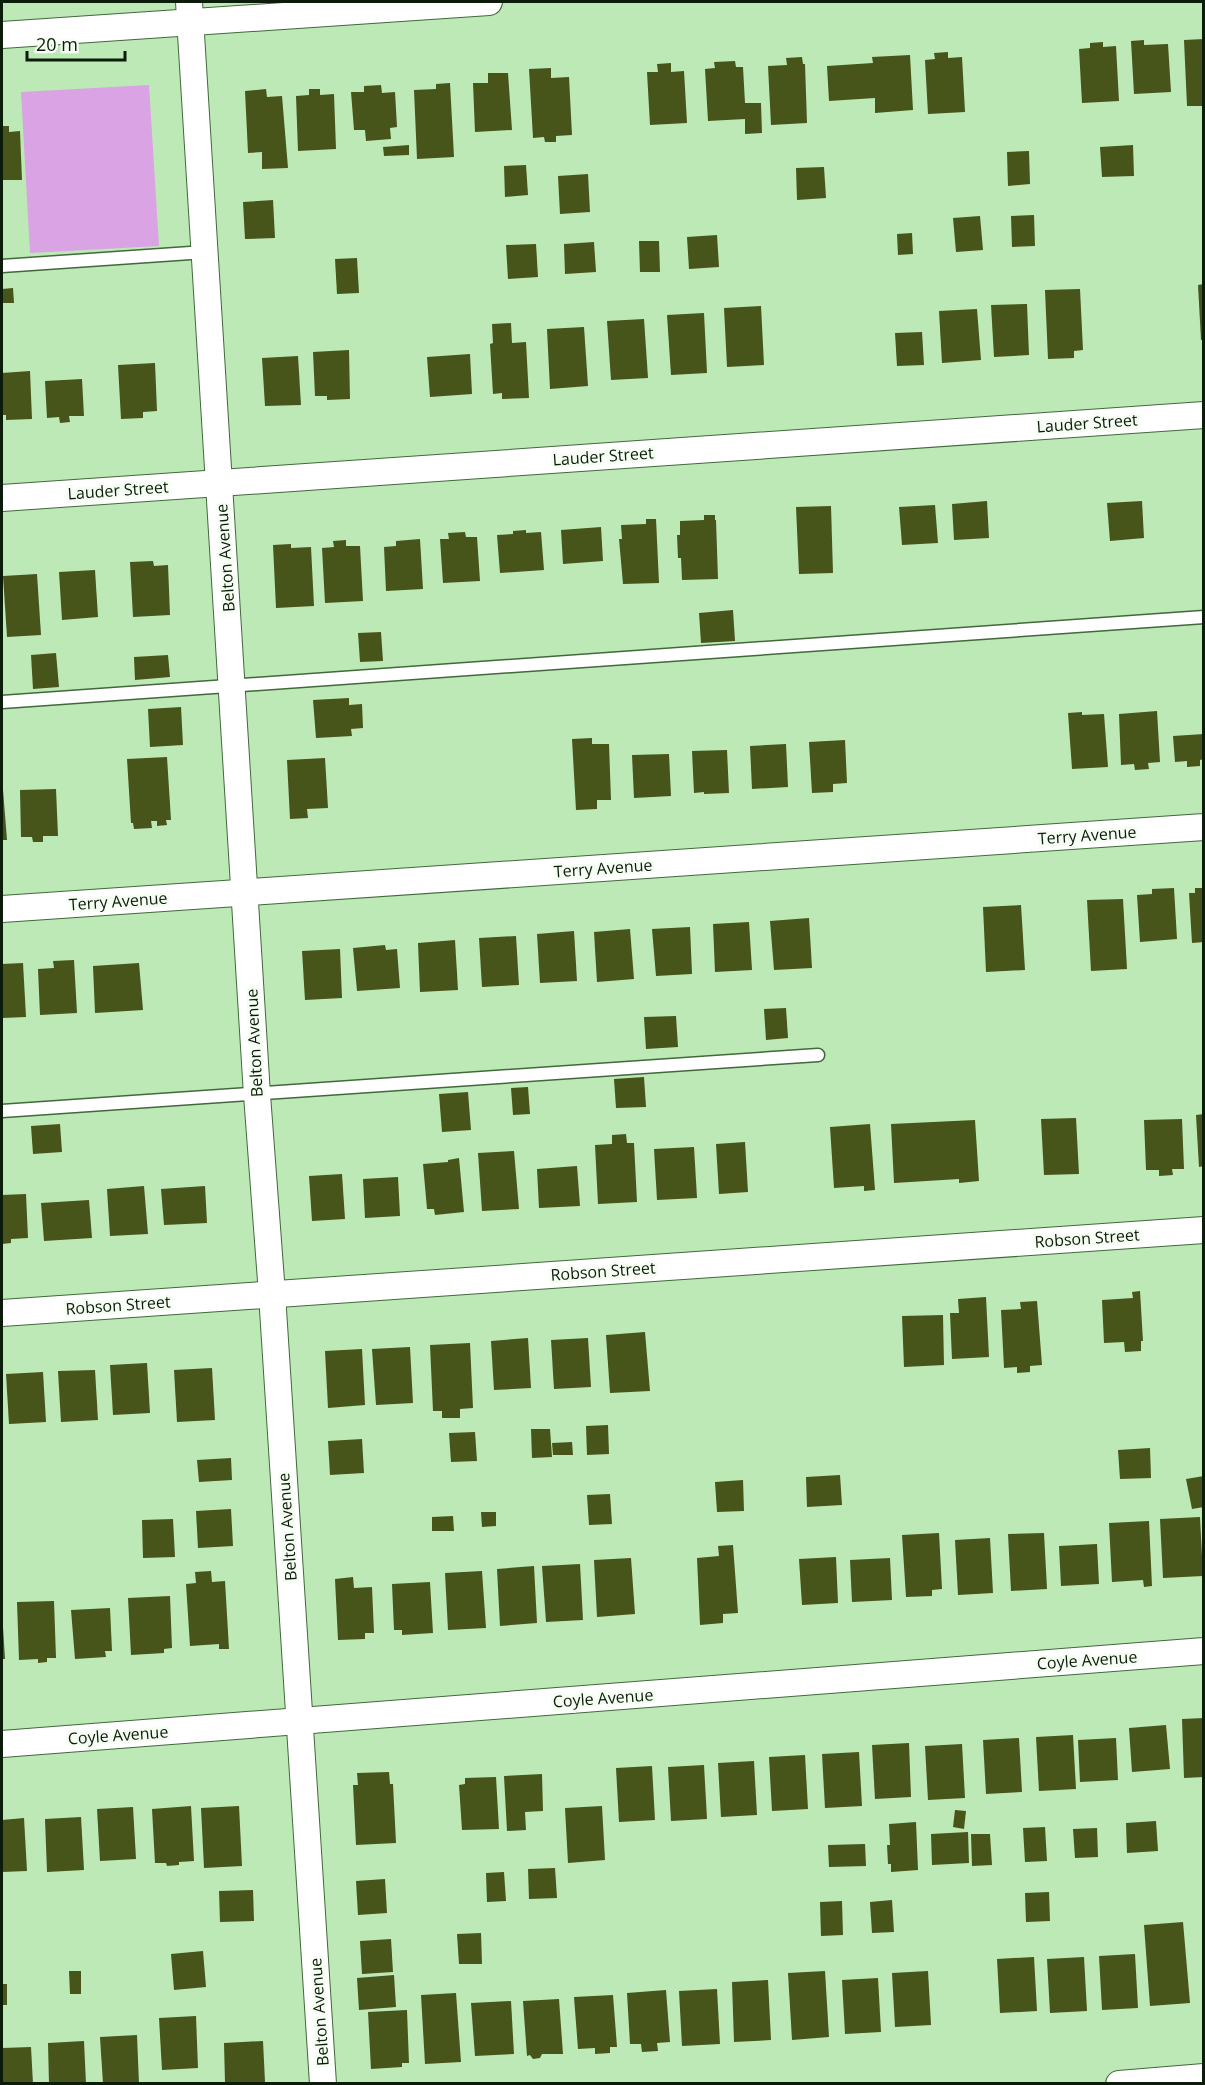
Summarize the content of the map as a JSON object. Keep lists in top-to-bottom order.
{
  "streets": {
    "street": [
      "Lauder Street",
      "Belton Avenue",
      "Terry Avenue",
      "Robson Street",
      "Coyle Avenue"
    ]
  },
  "crossings": [
    ["Lauder Street", "Belton Avenue"],
    ["Belton Avenue", "Terry Avenue"],
    ["Belton Avenue", "Robson Street"],
    ["Belton Avenue", "Coyle Avenue"]
  ],
  "scale_bar": "20 m"
}
